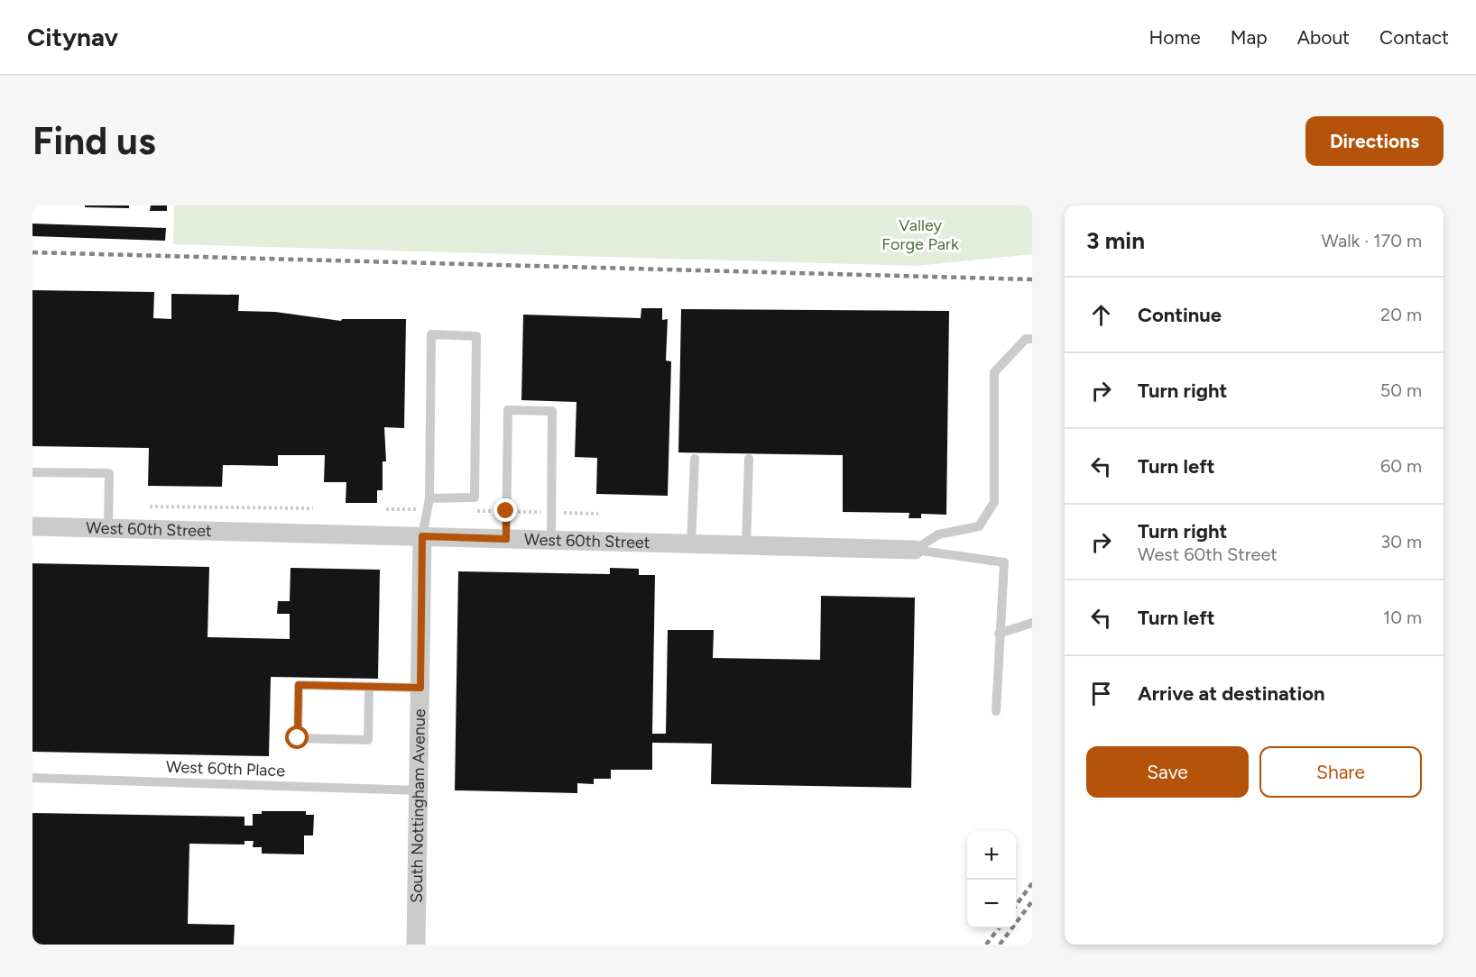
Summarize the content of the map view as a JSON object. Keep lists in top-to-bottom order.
{
  "streets": {
    "street": ["West 60th Street", "South Nottingham Avenue"],
    "lane": ["West 60th Place"]
  },
  "crossings": [
    ["West 60th Street", "South Nottingham Avenue"],
    ["West 60th Place", "South Nottingham Avenue"]
  ],
  "parks": ["Valley Forge Park"],
  "page": {
    "header": "Citynav",
    "nav": [
      "Home",
      "Map",
      "About",
      "Contact"
    ],
    "buttons": [
      "Directions",
      ["Save", "Share"]
    ],
    "title": "Find us",
    "heading": ["3 min", "Walk · 170 m"],
    "list": [
      ["Continue", "20 m"],
      ["Turn right", "50 m"],
      ["Turn left", "60 m"],
      ["Turn right", "West 60th Street", "30 m"],
      ["Turn left", "10 m"],
      "Arrive at destination"
    ],
    "map_buttons": ["+", "−"]
  }
}
